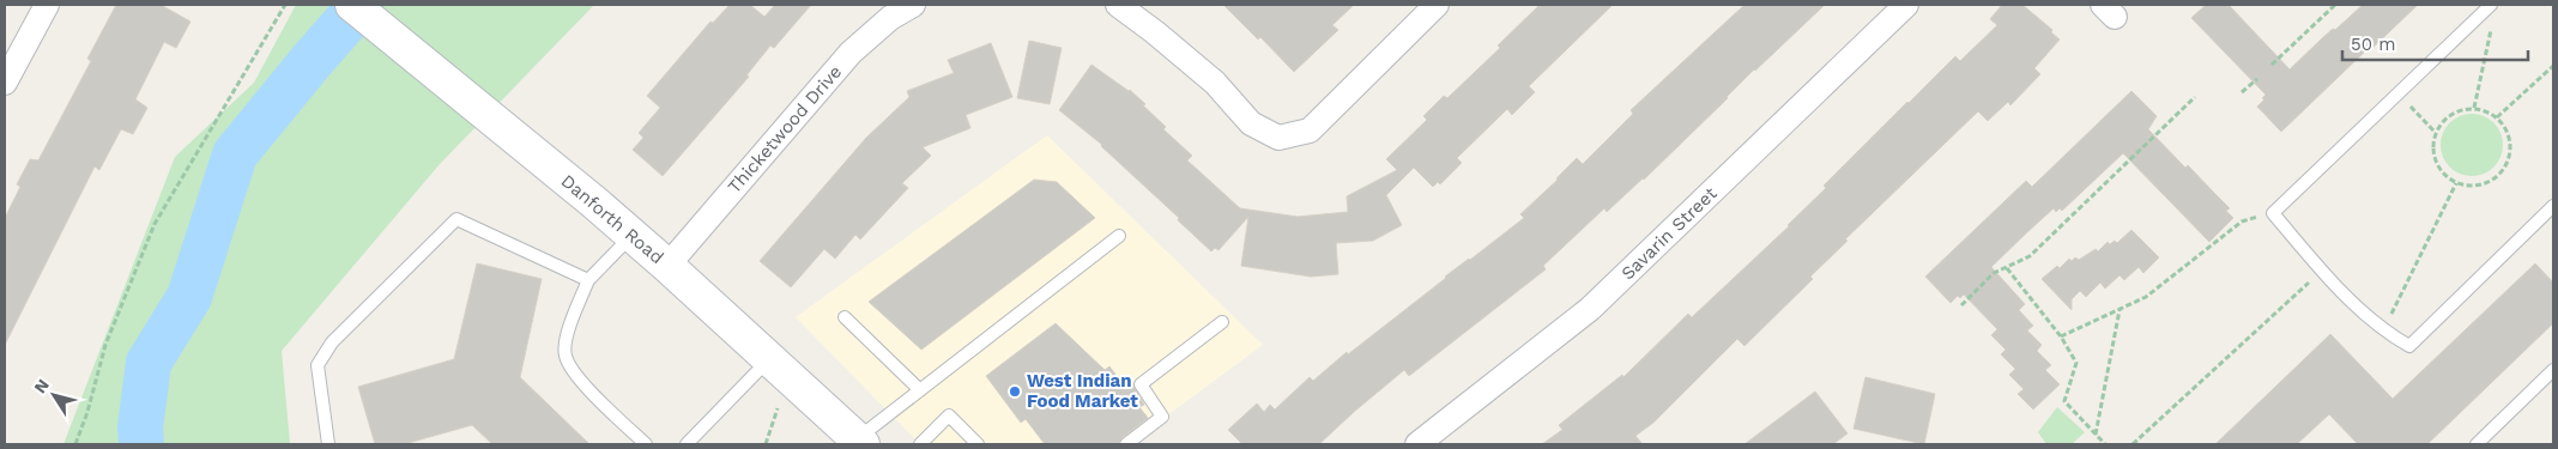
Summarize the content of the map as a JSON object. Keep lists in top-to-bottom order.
{
  "streets": {
    "main road": ["Danforth Road"],
    "street": ["Thicketwood Drive", "Savarin Street"]
  },
  "crossings": [
    ["Thicketwood Drive", "Danforth Road"]
  ],
  "places": ["West Indian Food Market"],
  "scale_bar": "50 m",
  "north": "top left"
}
